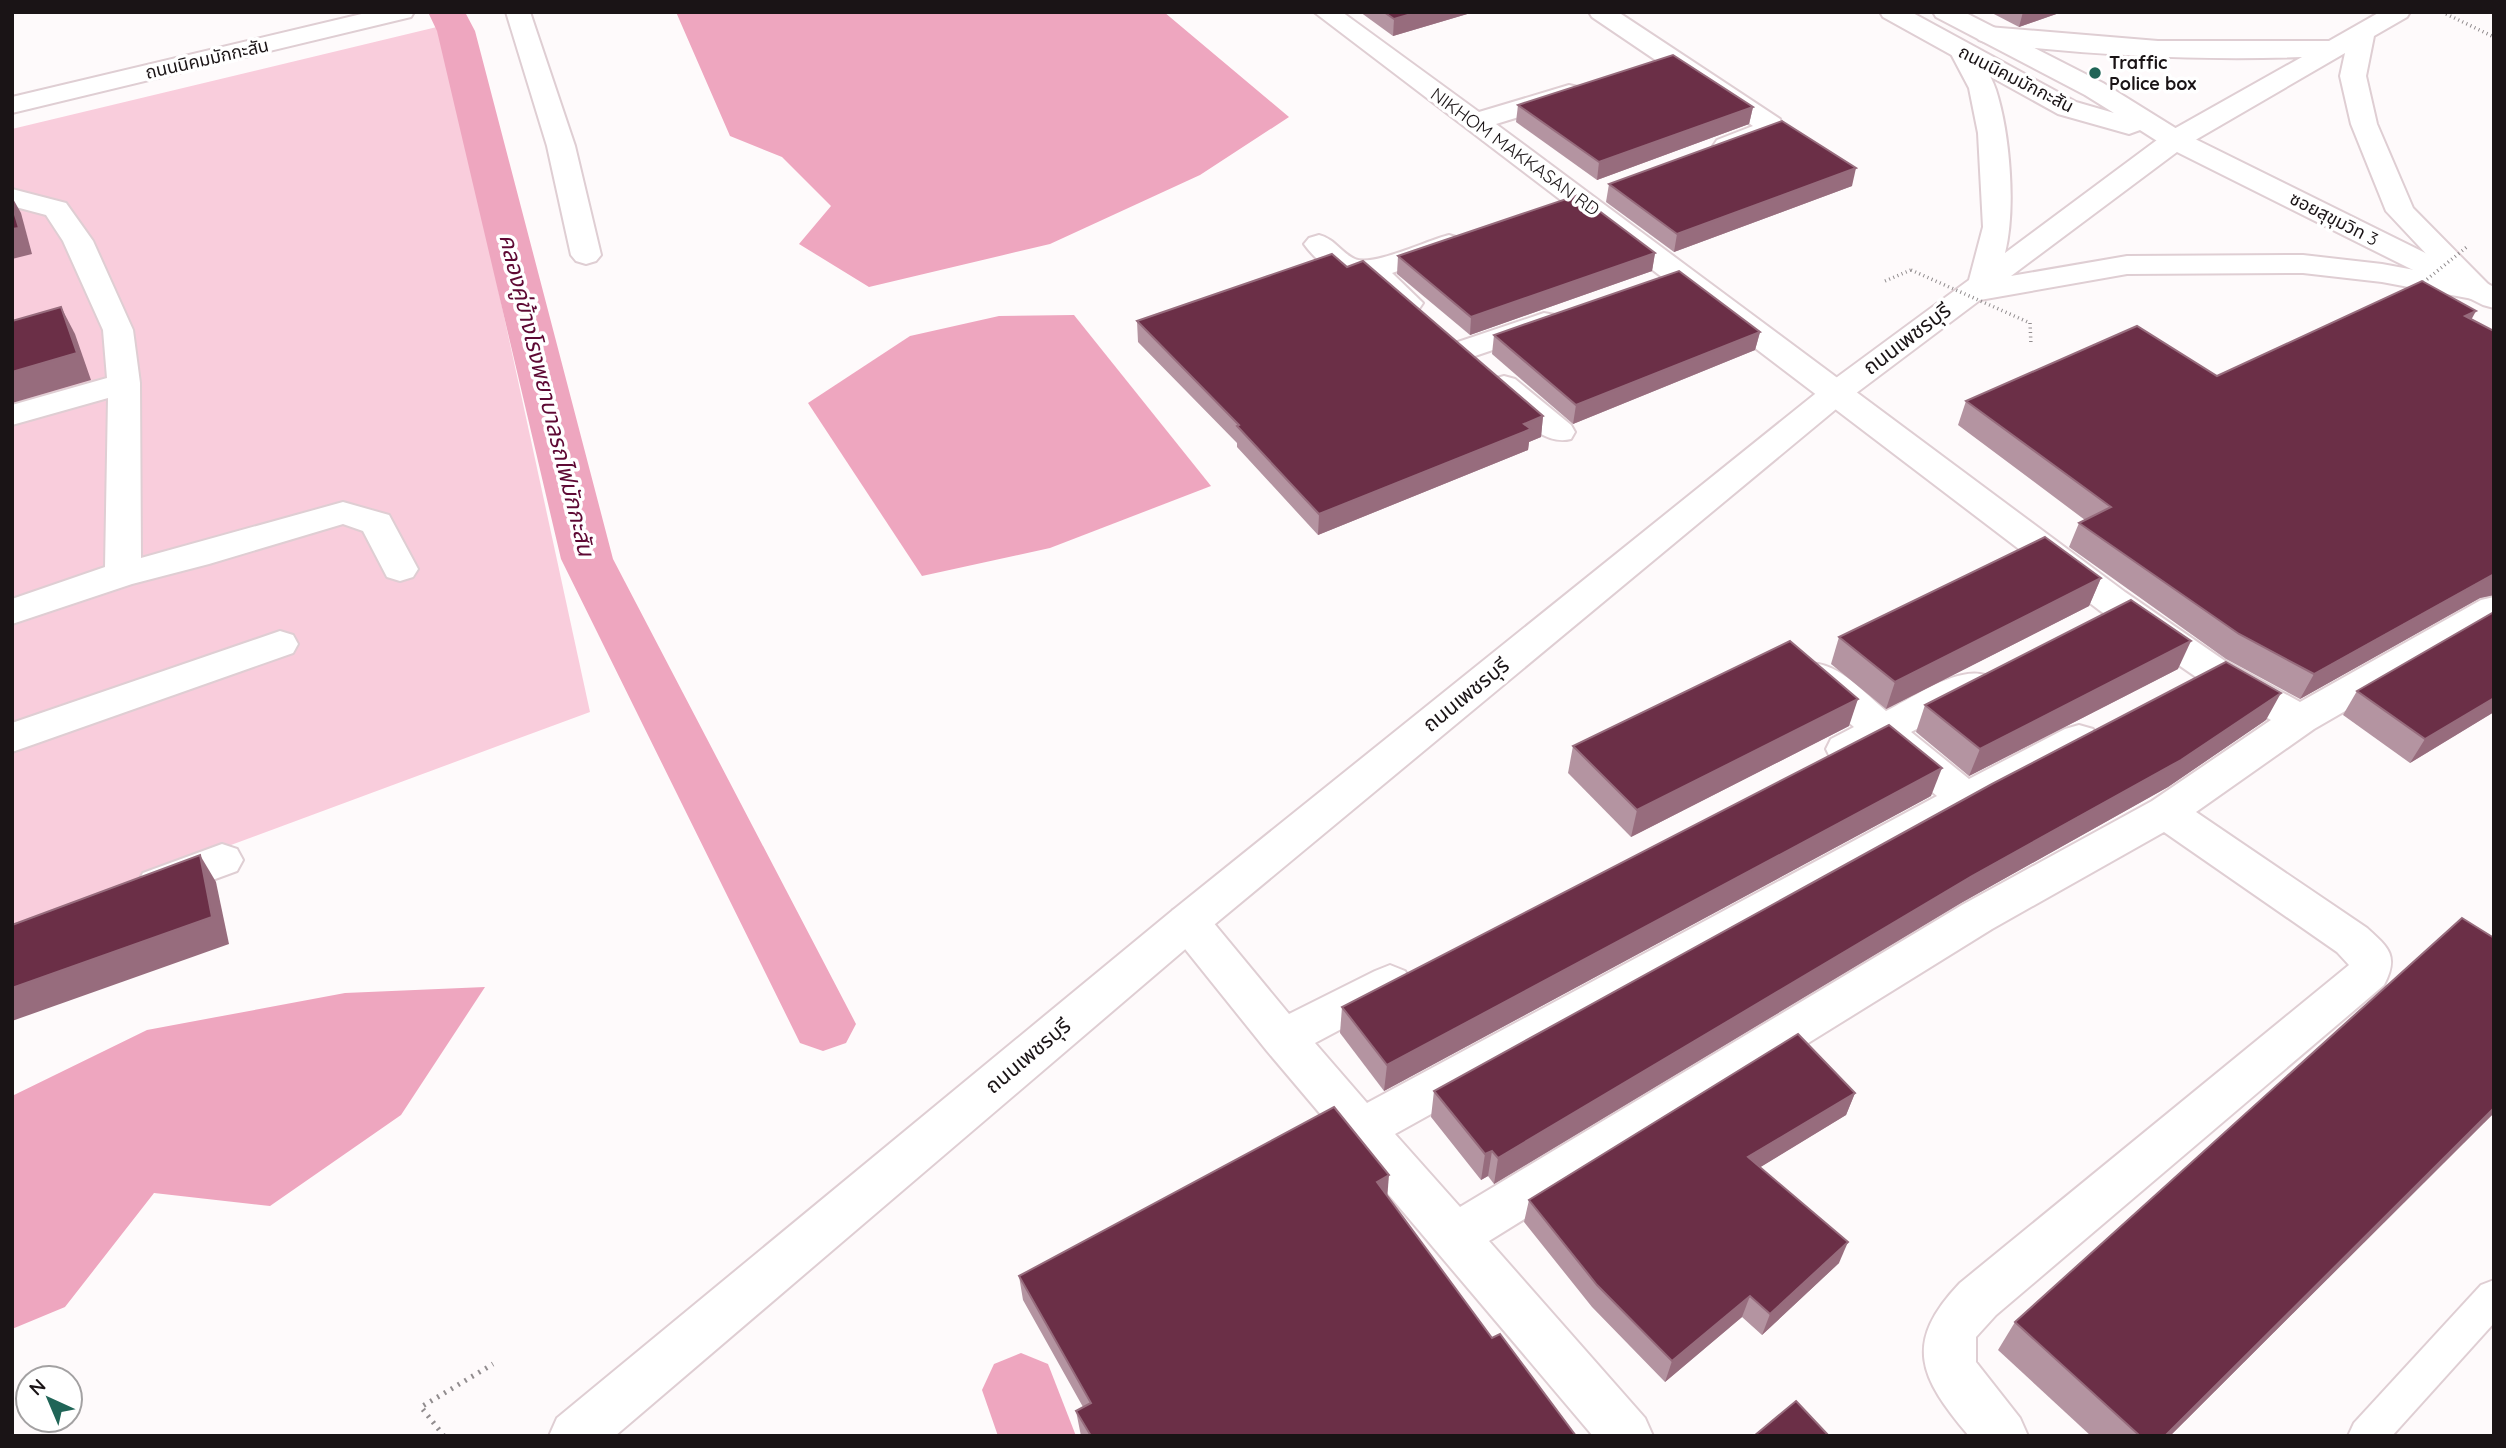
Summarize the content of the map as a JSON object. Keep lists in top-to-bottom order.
{
  "streets": {
    "street": [
      "ถนนนิคมมักกะสัน",
      "NIKHOM MAKKASAN RD",
      "ซอยสุขุมวิท 3",
      "ถนนเพชรบุรี"
    ]
  },
  "crossings": [
    ["ถนนนิคมมักกะสัน", "ซอยสุขุมวิท 3"],
    ["ถนนนิคมมักกะสัน", "ถนนเพชรบุรี"],
    ["NIKHOM MAKKASAN RD", "ถนนเพชรบุรี"],
    ["ซอยสุขุมวิท 3", "ถนนเพชรบุรี"]
  ],
  "water": ["คลองคู่ข้างโรงพยาบาลรถไฟมักกะสัน"],
  "places": ["Traffic Police box"],
  "north": "top left"
}
